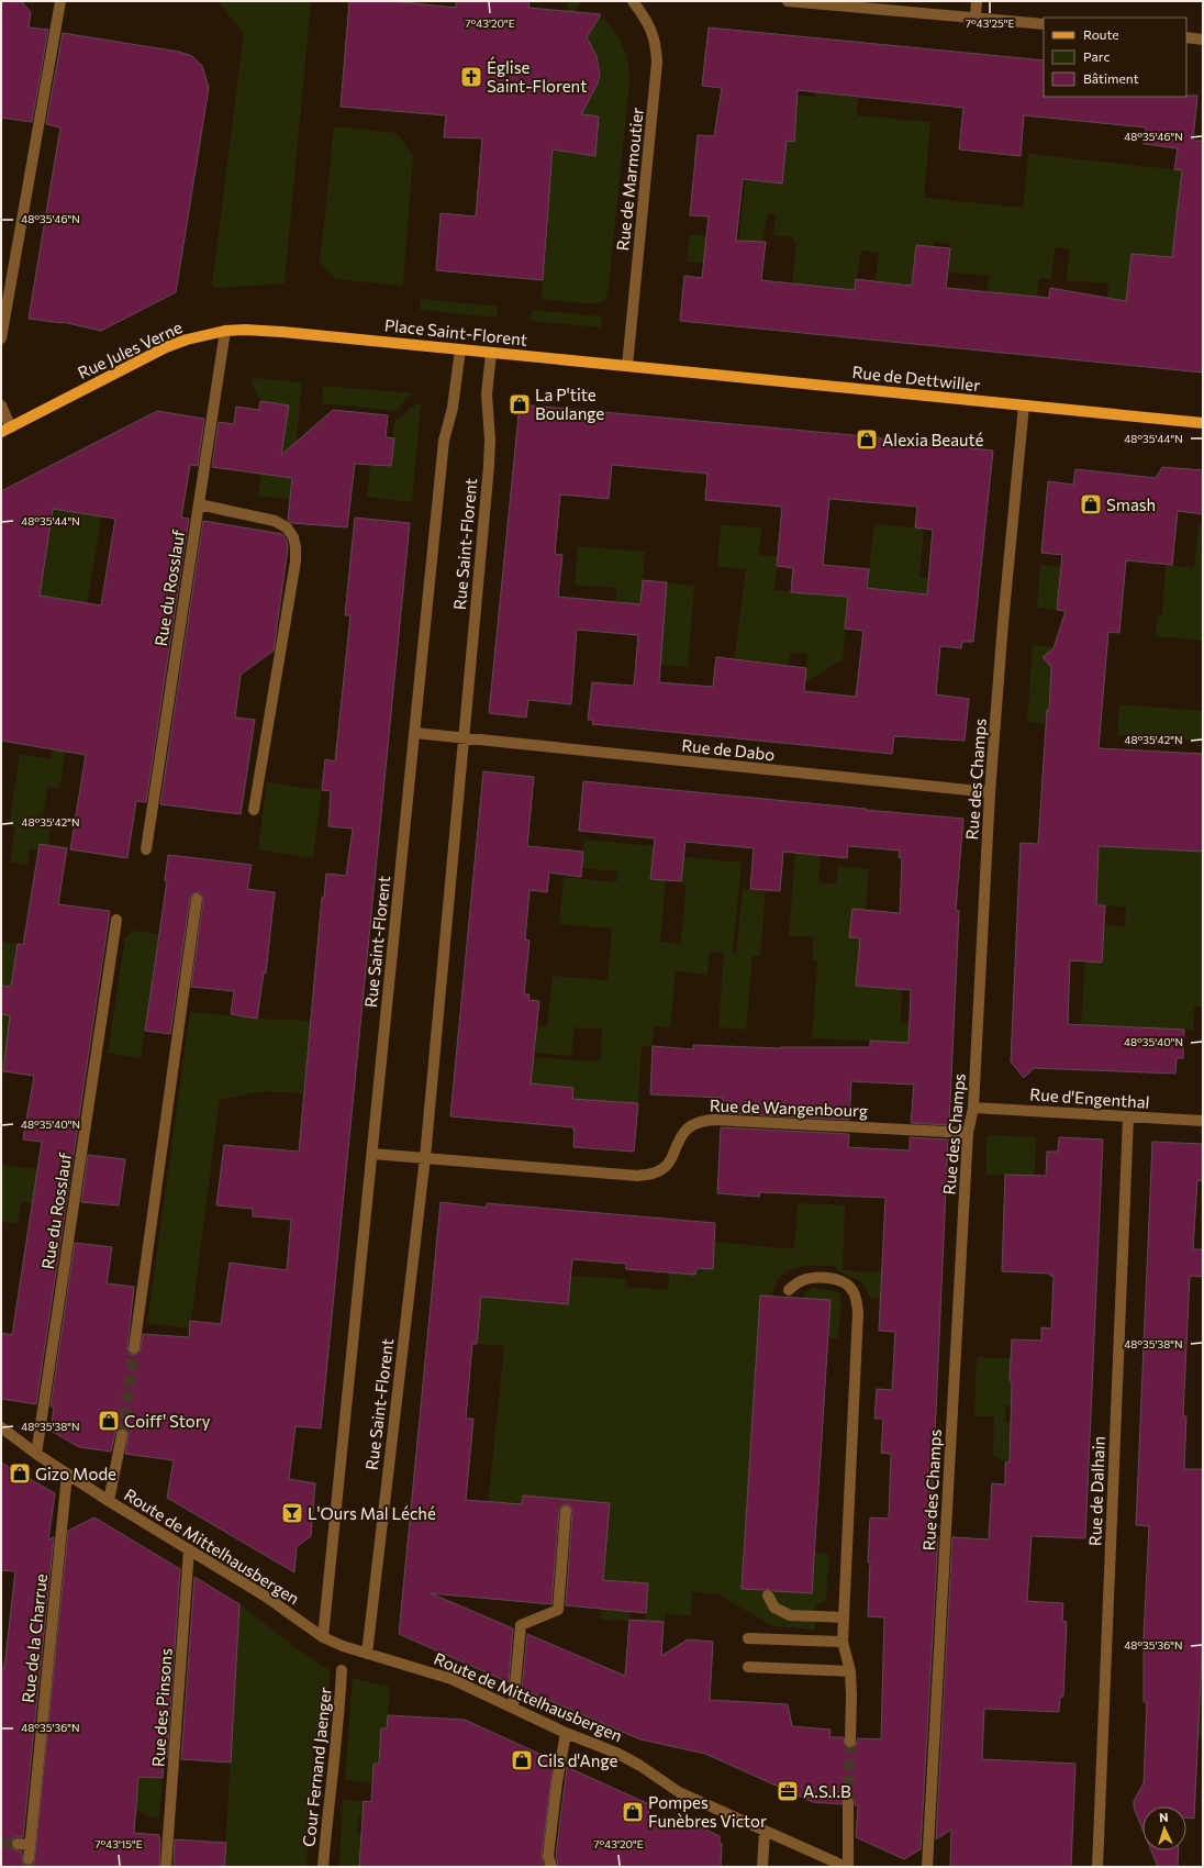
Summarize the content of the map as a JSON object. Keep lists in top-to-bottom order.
{
  "streets": {
    "main road": ["Place Saint-Florent", "Rue Jules Verne", "Rue de Dettwiller"],
    "street": [
      "Rue de Marmoutier",
      "Rue Saint-Florent",
      "Rue du Rosslauf",
      "Rue de Dabo",
      "Rue des Champs",
      "Rue d'Engenthal",
      "Rue de Wangenbourg",
      "Rue de Dalhain",
      "Route de Mittelhausbergen",
      "Rue de la Charrue",
      "Rue des Pinsons",
      "Cour Fernand Jaenger"
    ]
  },
  "crossings": [
    ["Rue de Marmoutier", "Place Saint-Florent"],
    ["Rue de Marmoutier", "Rue de Dettwiller"],
    ["Place Saint-Florent", "Rue Jules Verne"],
    ["Place Saint-Florent", "Rue de Dettwiller"],
    ["Place Saint-Florent", "Rue Saint-Florent"],
    ["Rue Jules Verne", "Rue du Rosslauf"],
    ["Rue de Dettwiller", "Rue des Champs"],
    ["Rue Saint-Florent", "Rue de Dabo"],
    ["Rue Saint-Florent", "Rue de Wangenbourg"],
    ["Rue Saint-Florent", "Route de Mittelhausbergen"],
    ["Rue du Rosslauf", "Route de Mittelhausbergen"],
    ["Rue de Dabo", "Rue des Champs"],
    ["Rue des Champs", "Rue d'Engenthal"],
    ["Rue des Champs", "Rue de Wangenbourg"],
    ["Rue d'Engenthal", "Rue de Dalhain"],
    ["Route de Mittelhausbergen", "Rue de la Charrue"],
    ["Route de Mittelhausbergen", "Rue des Pinsons"]
  ],
  "places": {
    "church": ["Église Saint-Florent"],
    "shop": [
      "La P'tite Boulange",
      "Alexia Beauté",
      "Smash",
      "Coiff' Story",
      "Gizo Mode",
      "Cils d'Ange",
      "Pompes Funèbres Victor"
    ],
    "bar": ["L'Ours Mal Léché"],
    "office": ["A.S.I.B"]
  },
  "legend": ["Route", "Parc", "Bâtiment"],
  "north": "top",
  "coordinates": [
    "7°43'20\"E",
    "7°43'25\"E",
    "48°35'46\"N",
    "48°35'44\"N",
    "48°35'42\"N",
    "48°35'40\"N",
    "48°35'38\"N",
    "48°35'36\"N",
    "7°43'15\"E"
  ]
}
